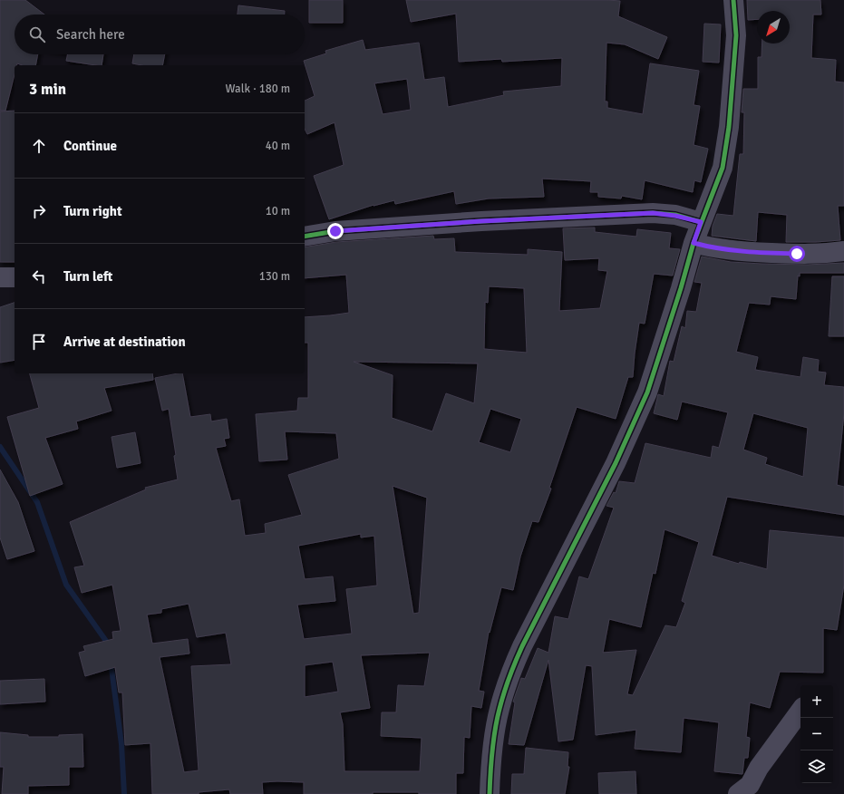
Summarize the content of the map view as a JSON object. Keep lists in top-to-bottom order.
{
  "north": "bottom left",
  "page": {
    "search": "Search here",
    "heading": ["3 min", "Walk · 180 m"],
    "list": [
      ["Continue", "40 m"],
      ["Turn right", "10 m"],
      ["Turn left", "130 m"],
      "Arrive at destination"
    ],
    "map_buttons": ["+", "−"]
  }
}
